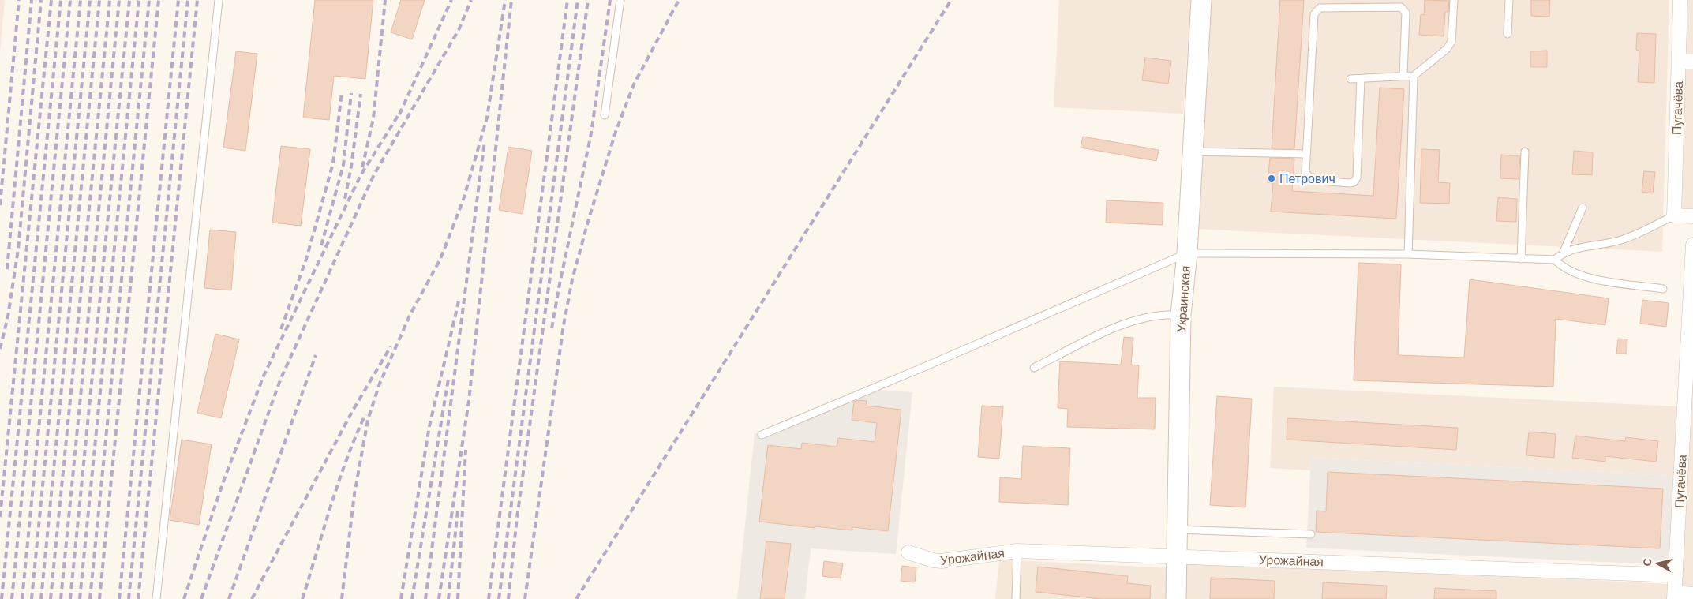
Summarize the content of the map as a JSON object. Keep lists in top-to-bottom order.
{
  "streets": {
    "street": ["Пугачёва", "Украинская", "Урожайная"]
  },
  "crossings": [
    ["Пугачёва", "Урожайная"],
    ["Украинская", "Урожайная"]
  ],
  "places": ["Петрович"],
  "north": "left"
}
